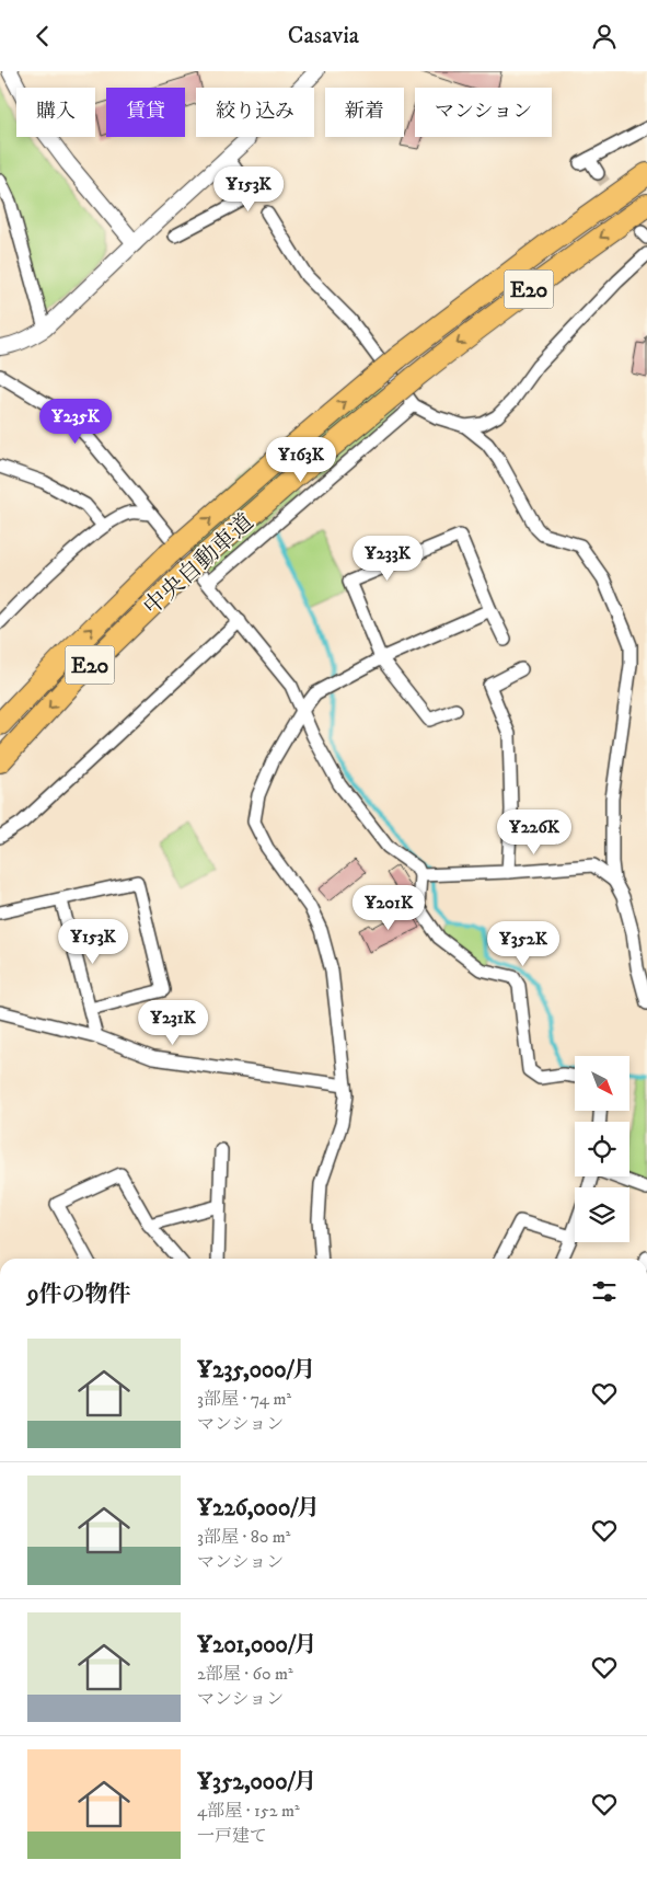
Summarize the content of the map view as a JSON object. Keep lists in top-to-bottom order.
{
  "streets": {
    "highway": ["E20", "中央自動車道"]
  },
  "north": "bottom right",
  "page": {
    "header": "Casavia",
    "chip": [
      "購入",
      "賃貸",
      "絞り込み",
      "新着",
      "マンション"
    ],
    "price": [
      "¥153K",
      "¥235K",
      "¥163K",
      "¥233K",
      "¥226K",
      "¥201K",
      "¥153K",
      "¥352K",
      "¥231K"
    ],
    "heading": "9件の物件",
    "list": [
      {
        "name": "¥235,000/月",
        "note": "3部屋 · 74 m² · マンション"
      },
      {
        "name": "¥226,000/月",
        "note": "3部屋 · 80 m² · マンション"
      },
      {
        "name": "¥201,000/月",
        "note": "2部屋 · 60 m² · マンション"
      },
      {
        "name": "¥352,000/月",
        "note": "4部屋 · 152 m² · 一戸建て"
      }
    ]
  }
}
